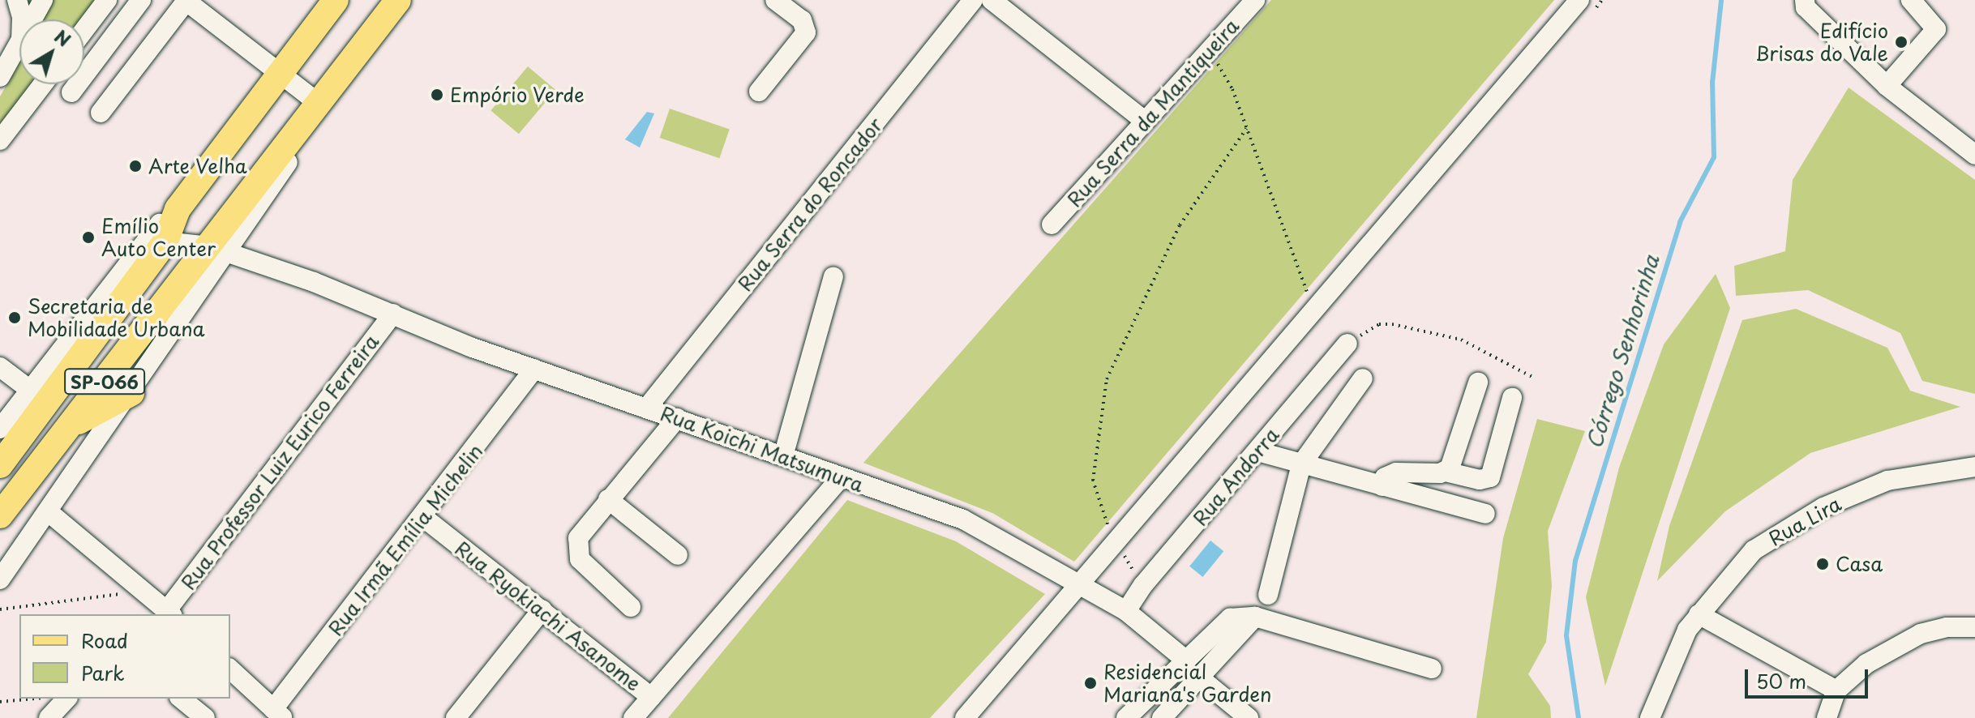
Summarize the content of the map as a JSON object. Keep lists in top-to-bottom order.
{
  "streets": {
    "main road": ["SP-066"],
    "street": [
      "Rua Serra da Mantiqueira",
      "Rua Serra do Roncador",
      "Rua Koichi Matsumura",
      "Rua Professor Luiz Eurico Ferreira",
      "Rua Andorra",
      "Rua Lira",
      "Rua Irmã Emília Michelin",
      "Rua Ryokiachi Asanome"
    ]
  },
  "crossings": [
    ["Rua Serra do Roncador", "Rua Koichi Matsumura"],
    ["SP-066", "Rua Koichi Matsumura"],
    ["Rua Koichi Matsumura", "Rua Professor Luiz Eurico Ferreira"],
    ["Rua Koichi Matsumura", "Rua Andorra"],
    ["Rua Koichi Matsumura", "Rua Irmã Emília Michelin"],
    ["Rua Irmã Emília Michelin", "Rua Ryokiachi Asanome"]
  ],
  "water": ["Córrego Senhorinha"],
  "places": [
    "Edifício Brisas do Vale",
    "Empório Verde",
    "Arte Velha",
    "Emílio Auto Center",
    "Secretaria de Mobilidade Urbana",
    "Casa",
    "Residencial Mariana's Garden"
  ],
  "legend": ["Road", "Park"],
  "scale_bar": "50 m",
  "north": "top right"
}
